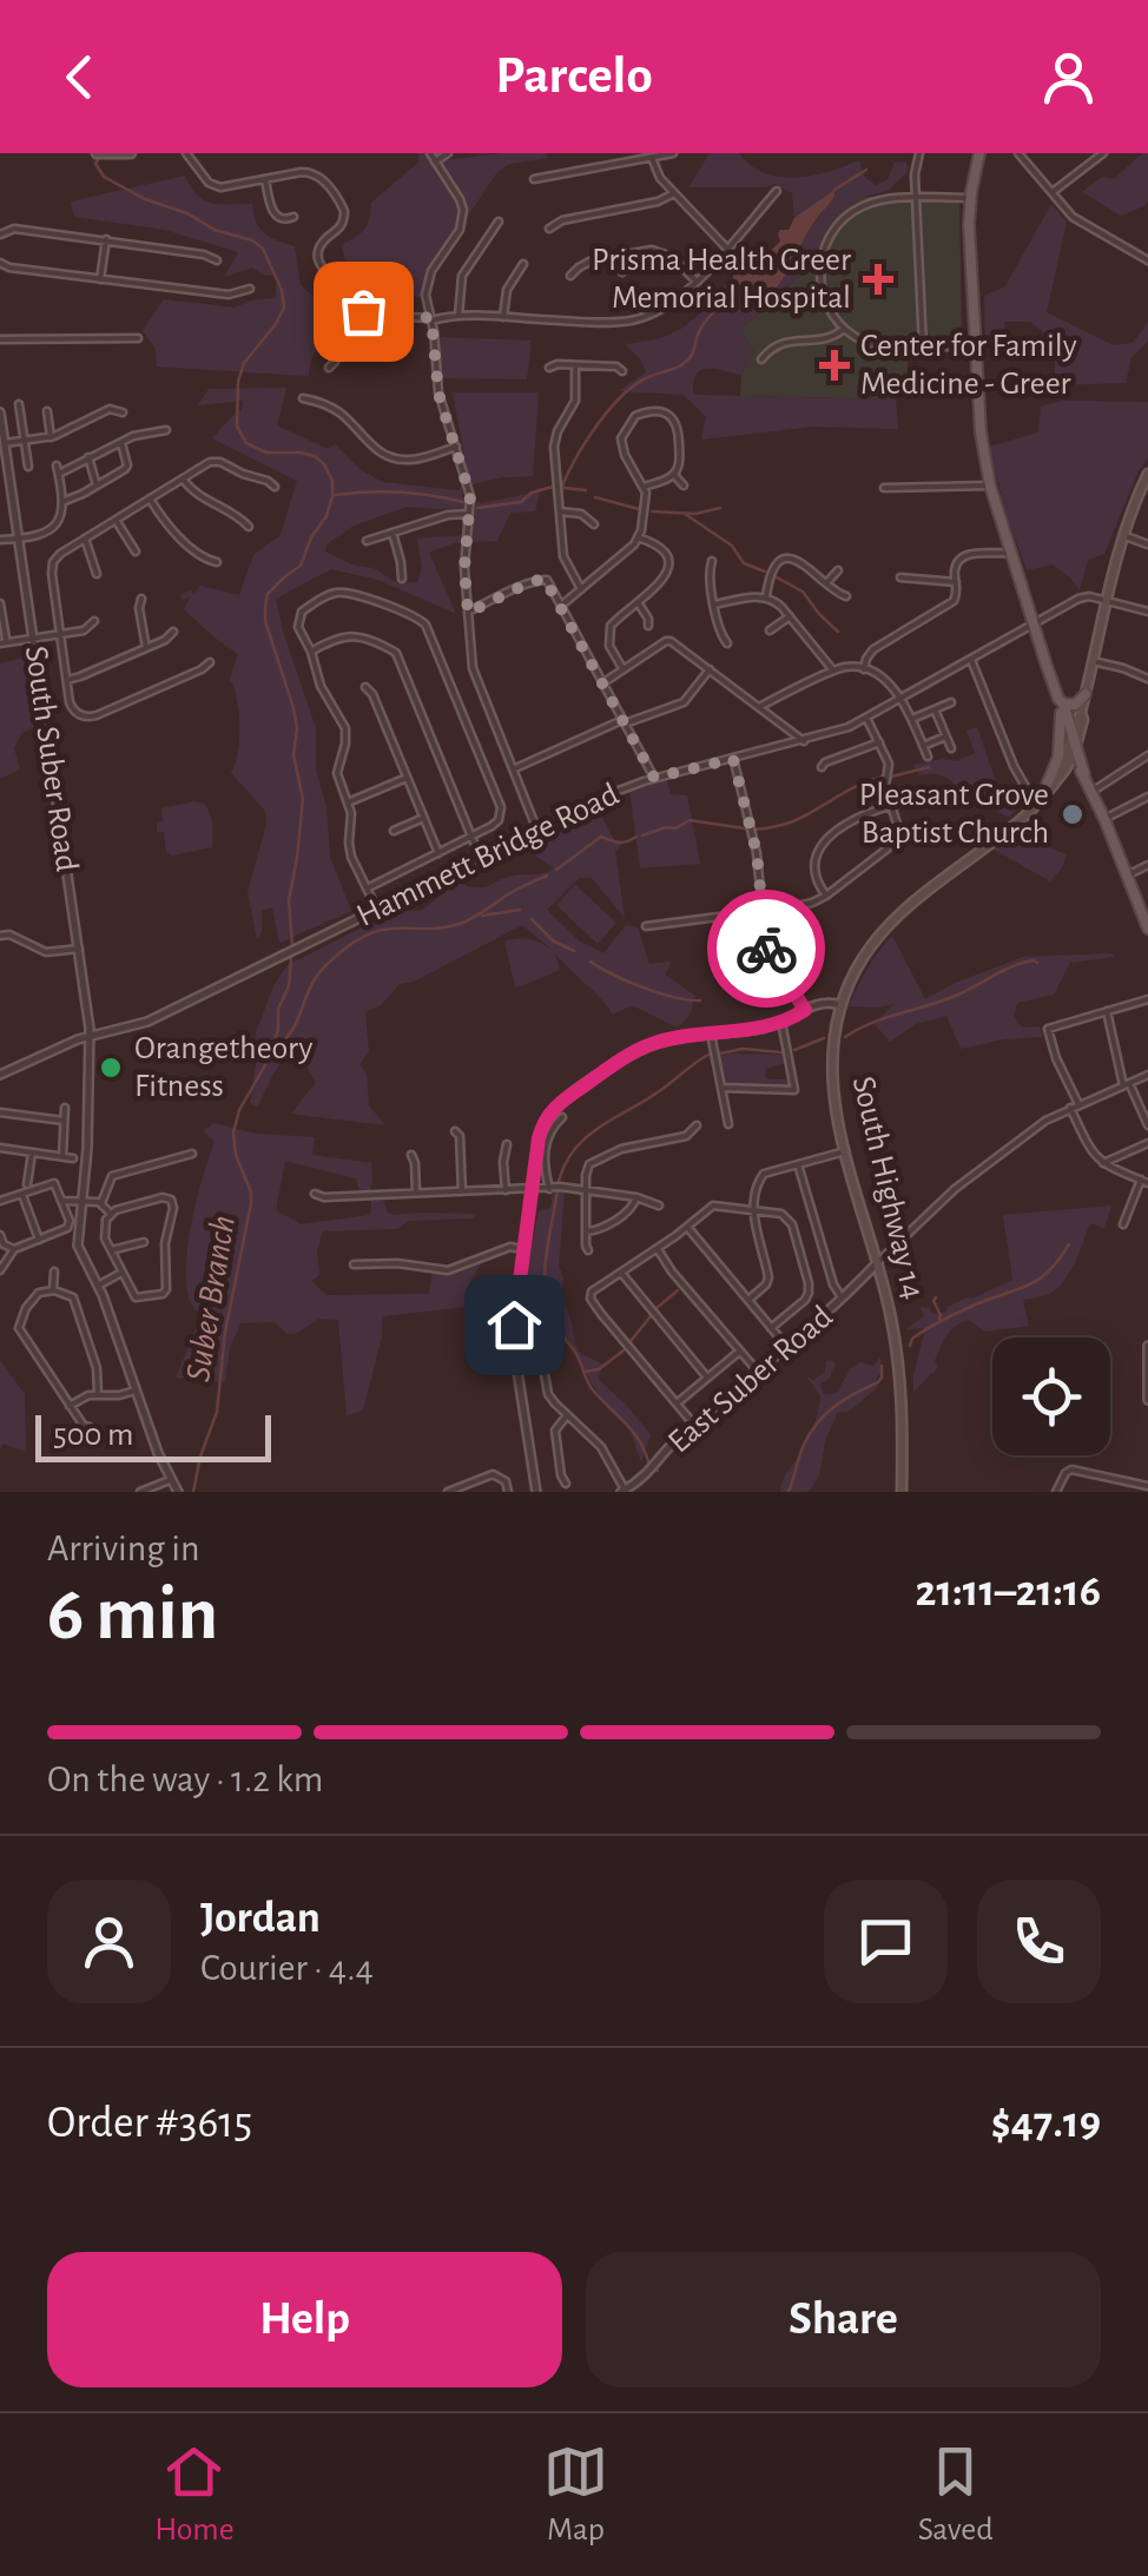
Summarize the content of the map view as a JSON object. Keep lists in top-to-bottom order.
{
  "streets": {
    "main road": ["South Highway 14"],
    "street": ["South Suber Road", "Hammett Bridge Road", "East Suber Road"]
  },
  "crossings": [
    ["South Suber Road", "Hammett Bridge Road"],
    ["Hammett Bridge Road", "South Highway 14"],
    ["South Highway 14", "East Suber Road"]
  ],
  "water": ["Suber Branch"],
  "places": {
    "health": ["Prisma Health Greer Memorial Hospital", "Center for Family Medicine - Greer"],
    "other": ["Pleasant Grove Baptist Church", "Orangetheory Fitness"]
  },
  "scale_bar": "500 m",
  "page": {
    "header": "Parcelo",
    "scale": "500 m",
    "heading": ["6 min", "Arriving in", "21:11–21:16"],
    "panel": [
      "Jordan",
      "Courier · 4.4",
      "Order #3615",
      "$47.19"
    ],
    "bar": "On the way · 1.2 km",
    "buttons": ["Help", "Share"],
    "tabs": ["Home", "Map", "Saved"]
  }
}
